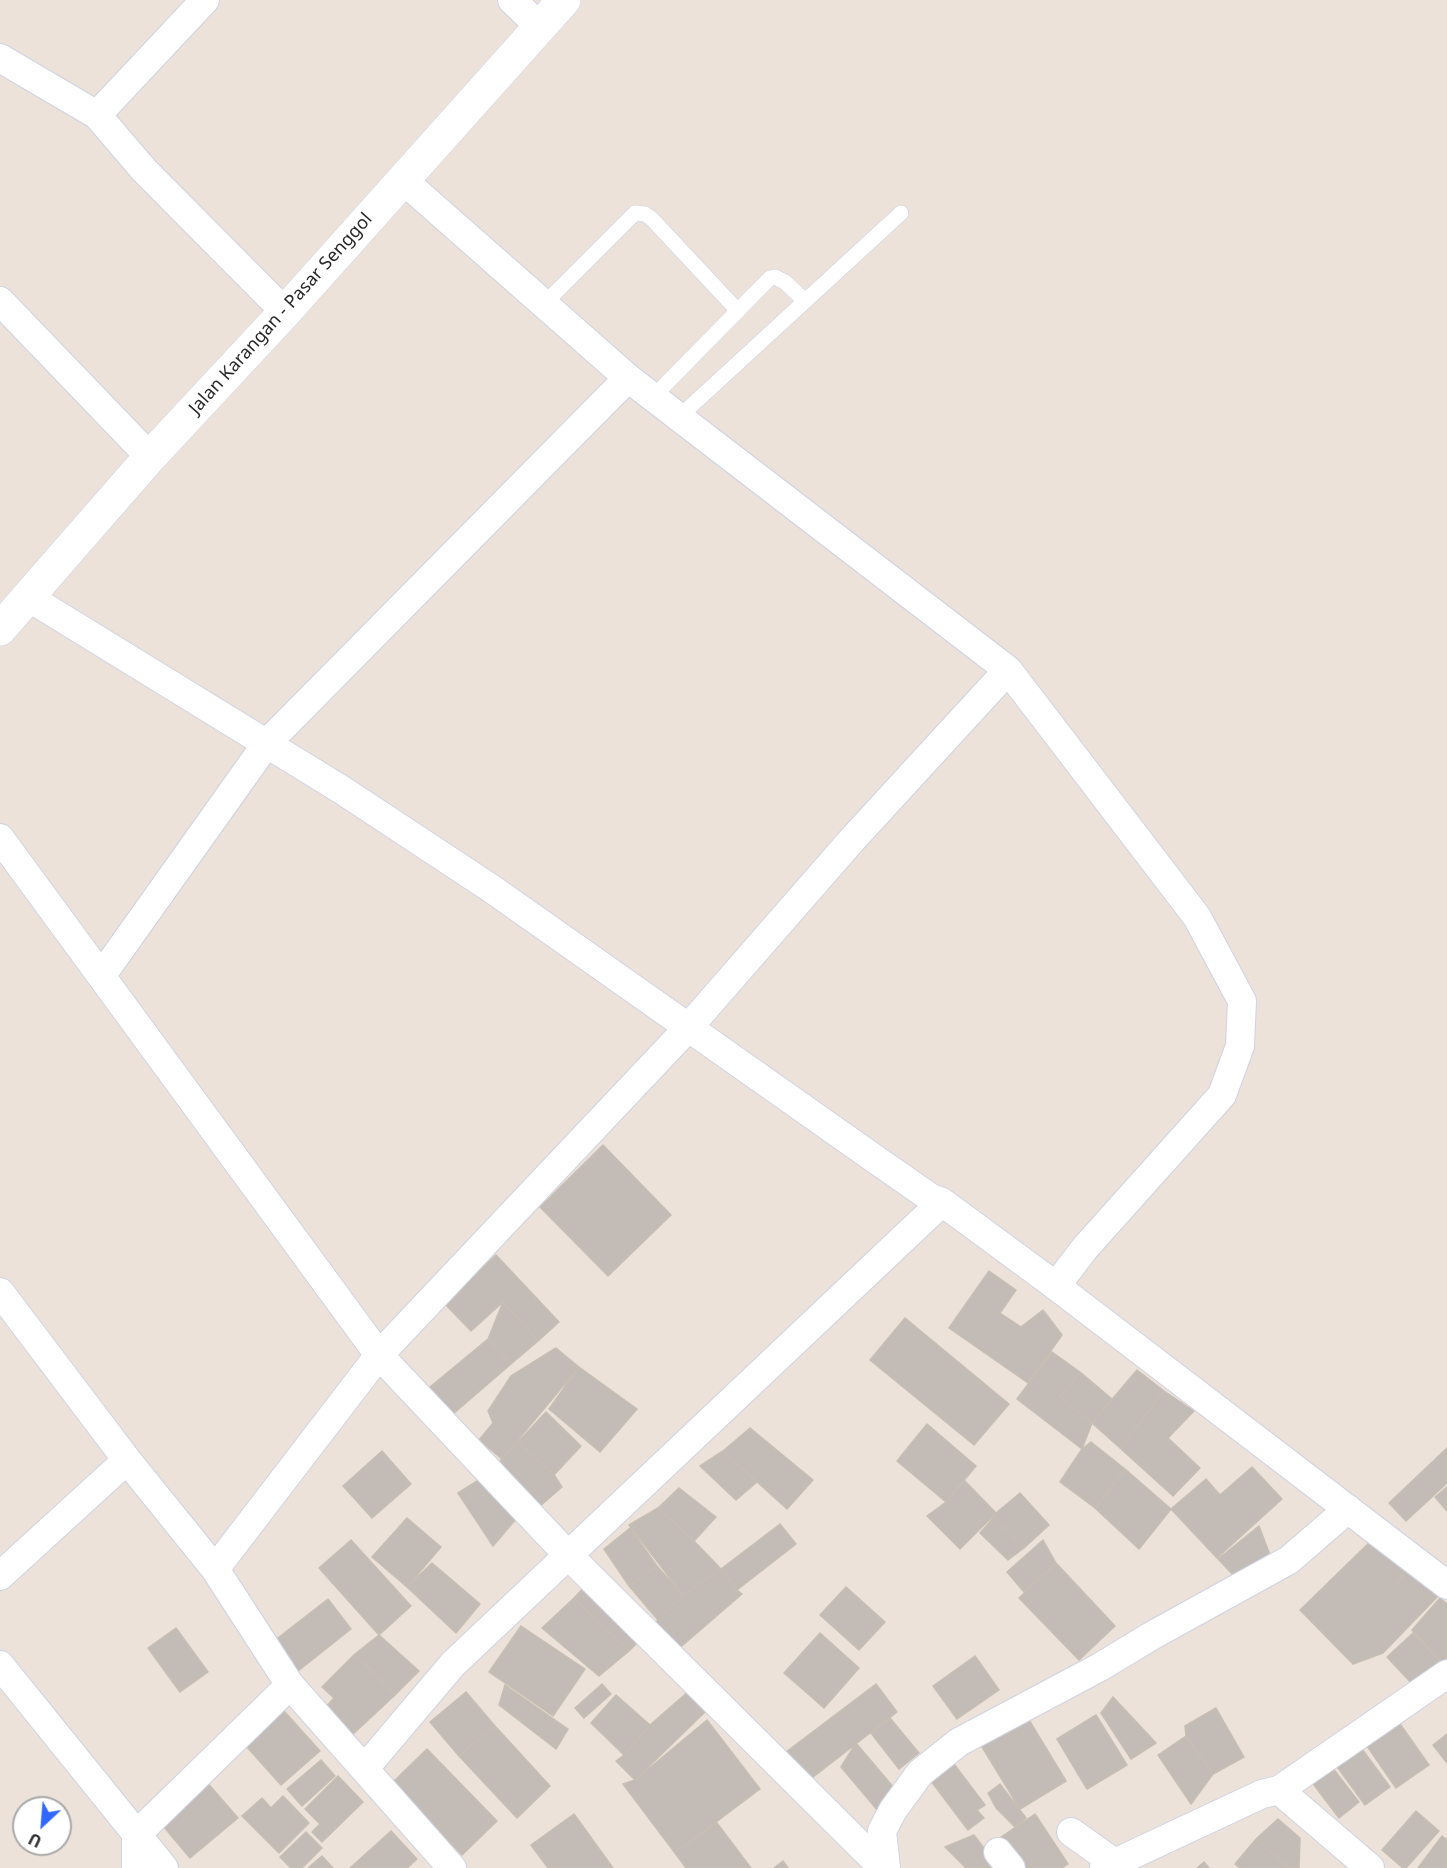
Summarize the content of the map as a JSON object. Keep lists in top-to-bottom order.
{
  "streets": {
    "main road": ["Jalan Karangan - Pasar Senggol"]
  },
  "north": "bottom left"
}
